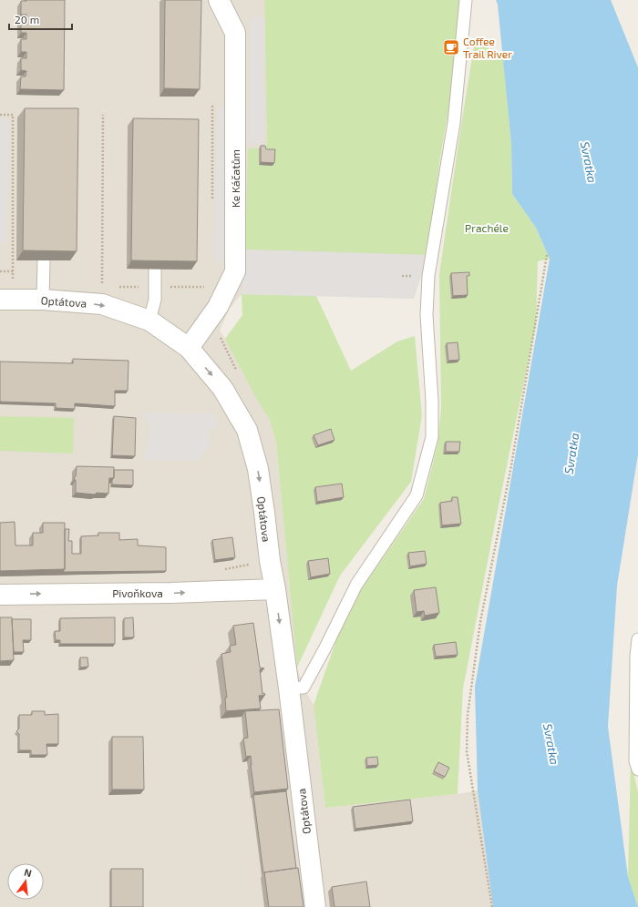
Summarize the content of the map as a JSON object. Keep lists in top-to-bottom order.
{
  "streets": {
    "street": ["Ke Káčatům", "Optátova", "Pivoňkova"]
  },
  "crossings": [
    ["Ke Káčatům", "Optátova"],
    ["Optátova", "Pivoňkova"]
  ],
  "one_way": ["Optátova", "Pivoňkova"],
  "water": ["Svratka"],
  "parks": ["Prachéle"],
  "places": {
    "cafe": ["Coffee Trail River"]
  },
  "scale_bar": "20 m",
  "north": "top"
}
